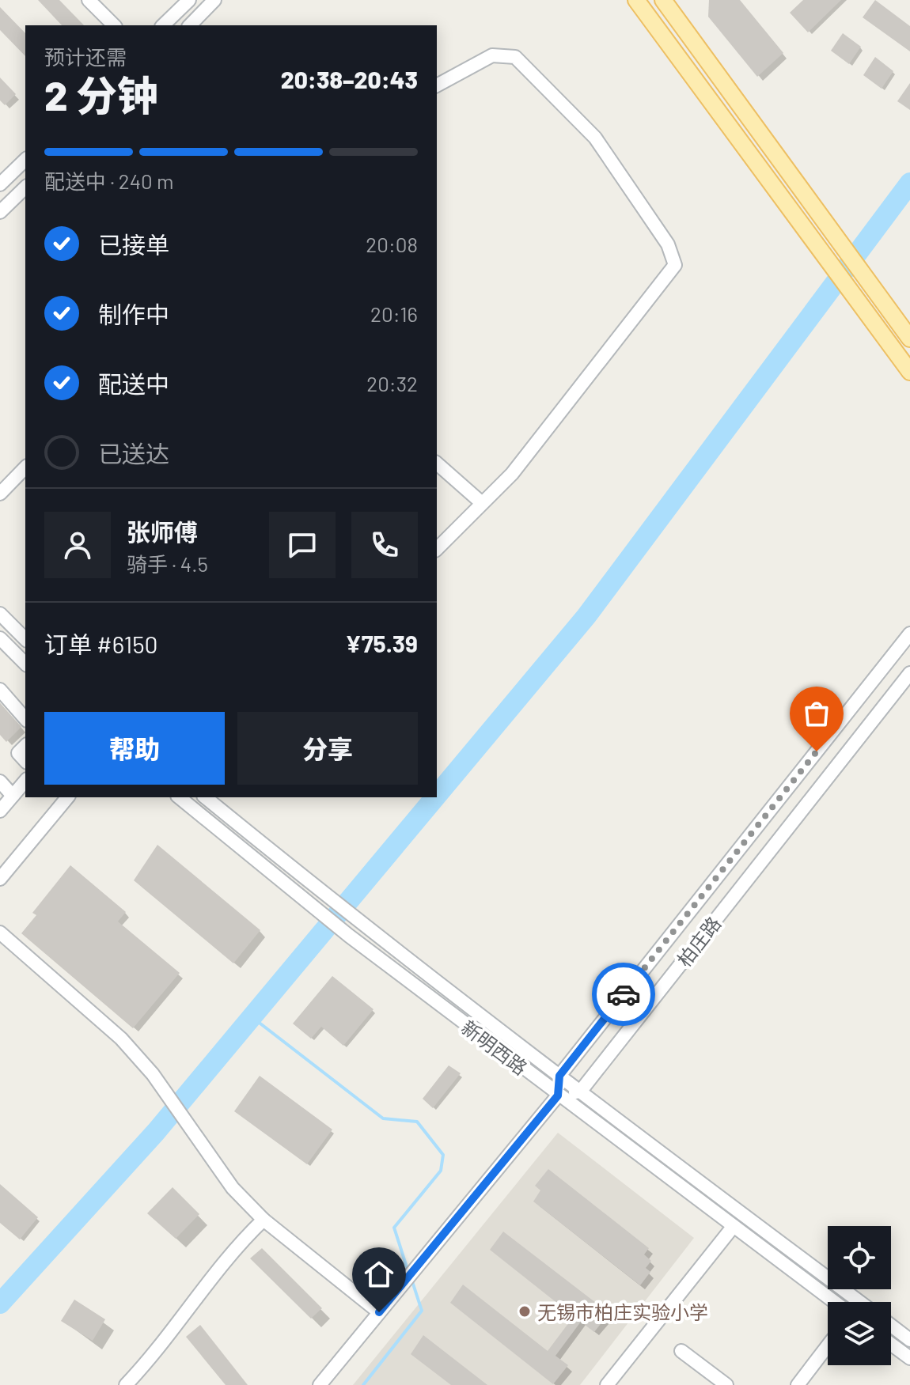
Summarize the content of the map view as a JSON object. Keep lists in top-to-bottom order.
{
  "streets": {
    "street": ["柏庄路", "新明西路"]
  },
  "crossings": [
    ["柏庄路", "新明西路"]
  ],
  "places": ["无锡市柏庄实验小学"],
  "page": {
    "heading": ["2 分钟", "预计还需", "20:38–20:43"],
    "panel": [
      "张师傅",
      "骑手 · 4.5",
      "订单 #6150",
      "¥75.39"
    ],
    "bar": "配送中 · 240 m",
    "list": [
      ["已接单", "20:08"],
      ["制作中", "20:16"],
      ["配送中", "20:32"],
      "已送达"
    ],
    "buttons": ["帮助", "分享"]
  }
}
